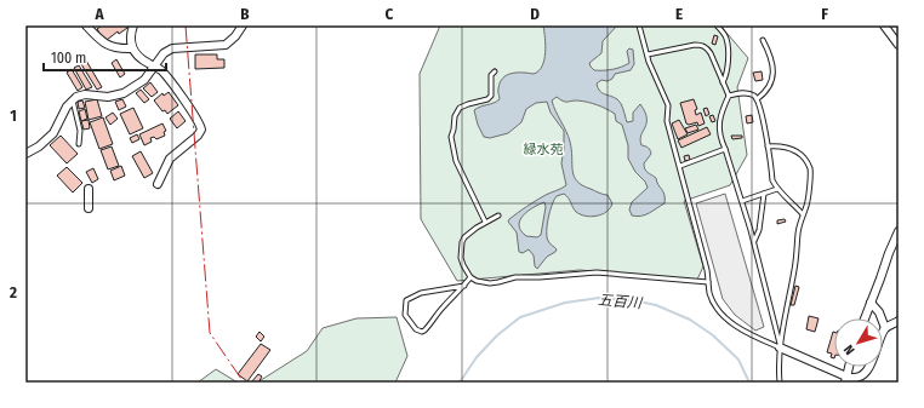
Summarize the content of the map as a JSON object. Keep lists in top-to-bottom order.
{
  "water": ["五百川"],
  "parks": ["緑水苑"],
  "scale_bar": "100 m",
  "north": "bottom left",
  "grid": {
    "columns": [
      "A",
      "B",
      "C",
      "D",
      "E",
      "F"
    ],
    "rows": ["1", "2"]
  }
}
